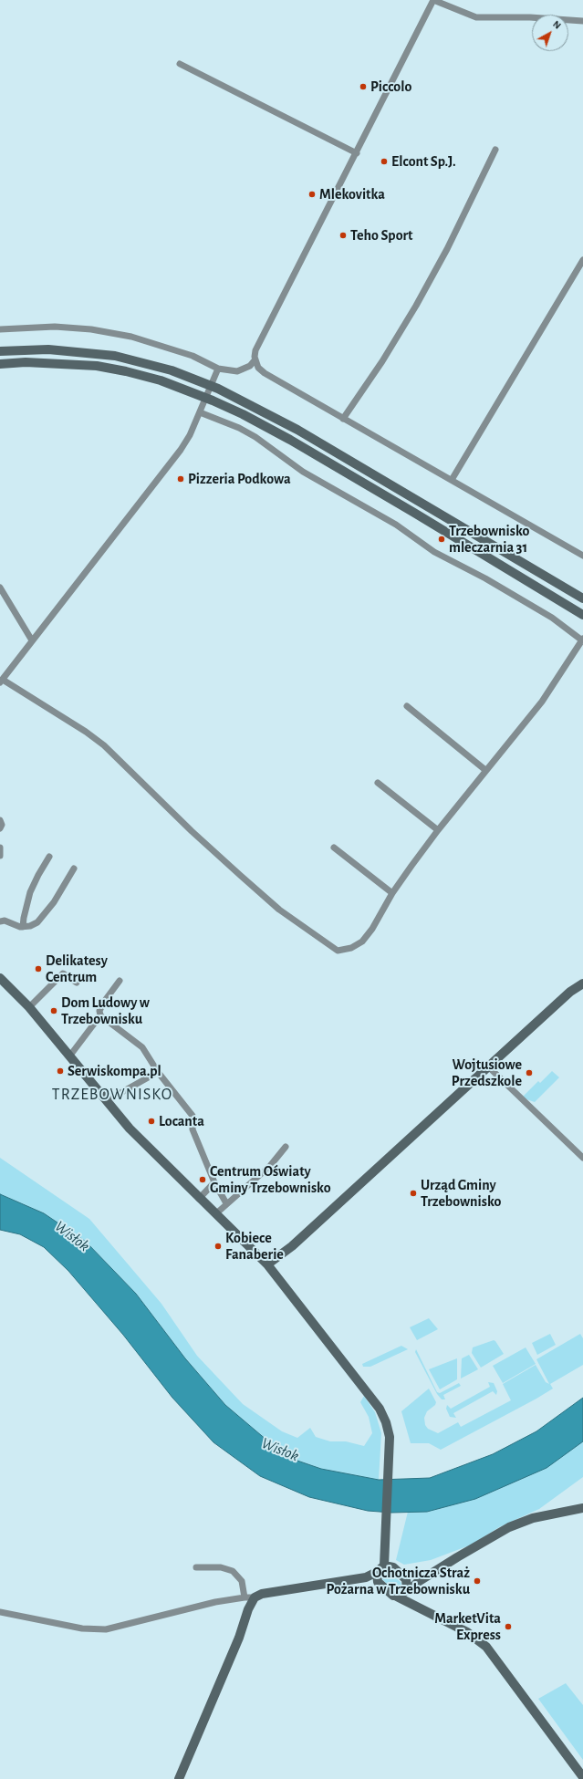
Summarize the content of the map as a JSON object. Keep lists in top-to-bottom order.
{
  "districts": ["TRZEBOWNISKO"],
  "water": ["Wisłok"],
  "places": [
    "Piccolo",
    "Elcont Sp.J.",
    "Mlekovitka",
    "Teho Sport",
    "Pizzeria Podkowa",
    "Trzebownisko mleczarnia 31",
    "Delikatesy Centrum",
    "Dom Ludowy w Trzebownisku",
    "Serwiskompa.pl",
    "Wojtusiowe Przedszkole",
    "Locanta",
    "Centrum Oświaty Gminy Trzebownisko",
    "Urząd Gminy Trzebownisko",
    "Kobiece Fanaberie",
    "Ochotnicza Straż Pożarna w Trzebownisku",
    "MarketVita Express"
  ],
  "north": "top right"
}
